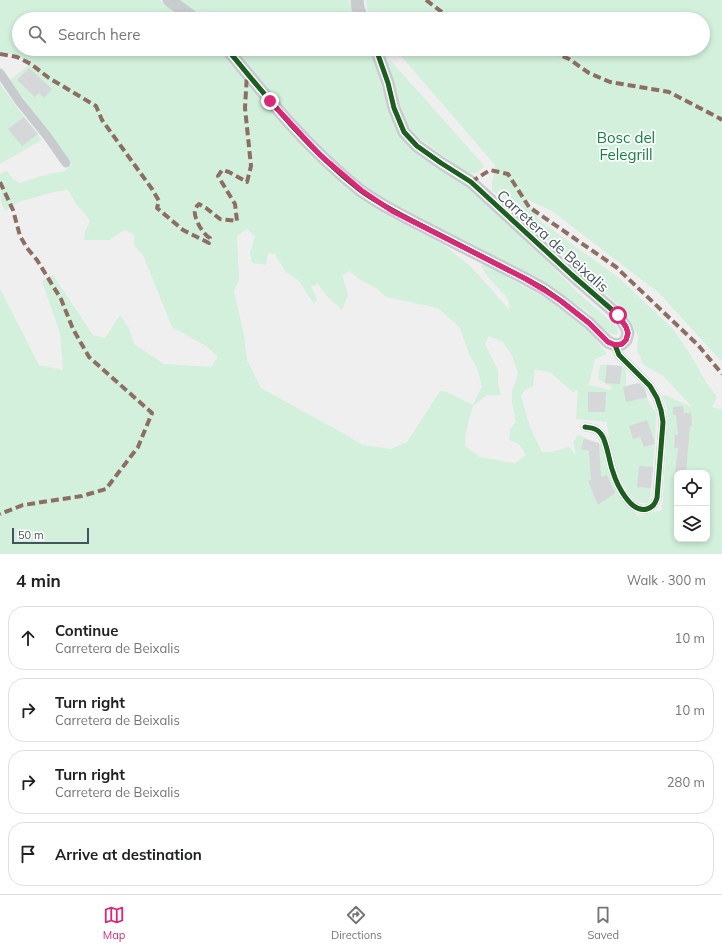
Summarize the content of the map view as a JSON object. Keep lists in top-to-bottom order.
{
  "streets": {
    "main road": ["Carretera de Beixalis"]
  },
  "parks": ["Bosc del Felegrill"],
  "scale_bar": "50 m",
  "page": {
    "search": "Search here",
    "scale": "50 m",
    "heading": ["4 min", "Walk · 300 m"],
    "list": [
      ["Continue", "Carretera de Beixalis", "10 m"],
      ["Turn right", "Carretera de Beixalis", "10 m"],
      ["Turn right", "Carretera de Beixalis", "280 m"],
      "Arrive at destination"
    ],
    "nav": ["Map", "Directions", "Saved"]
  }
}
